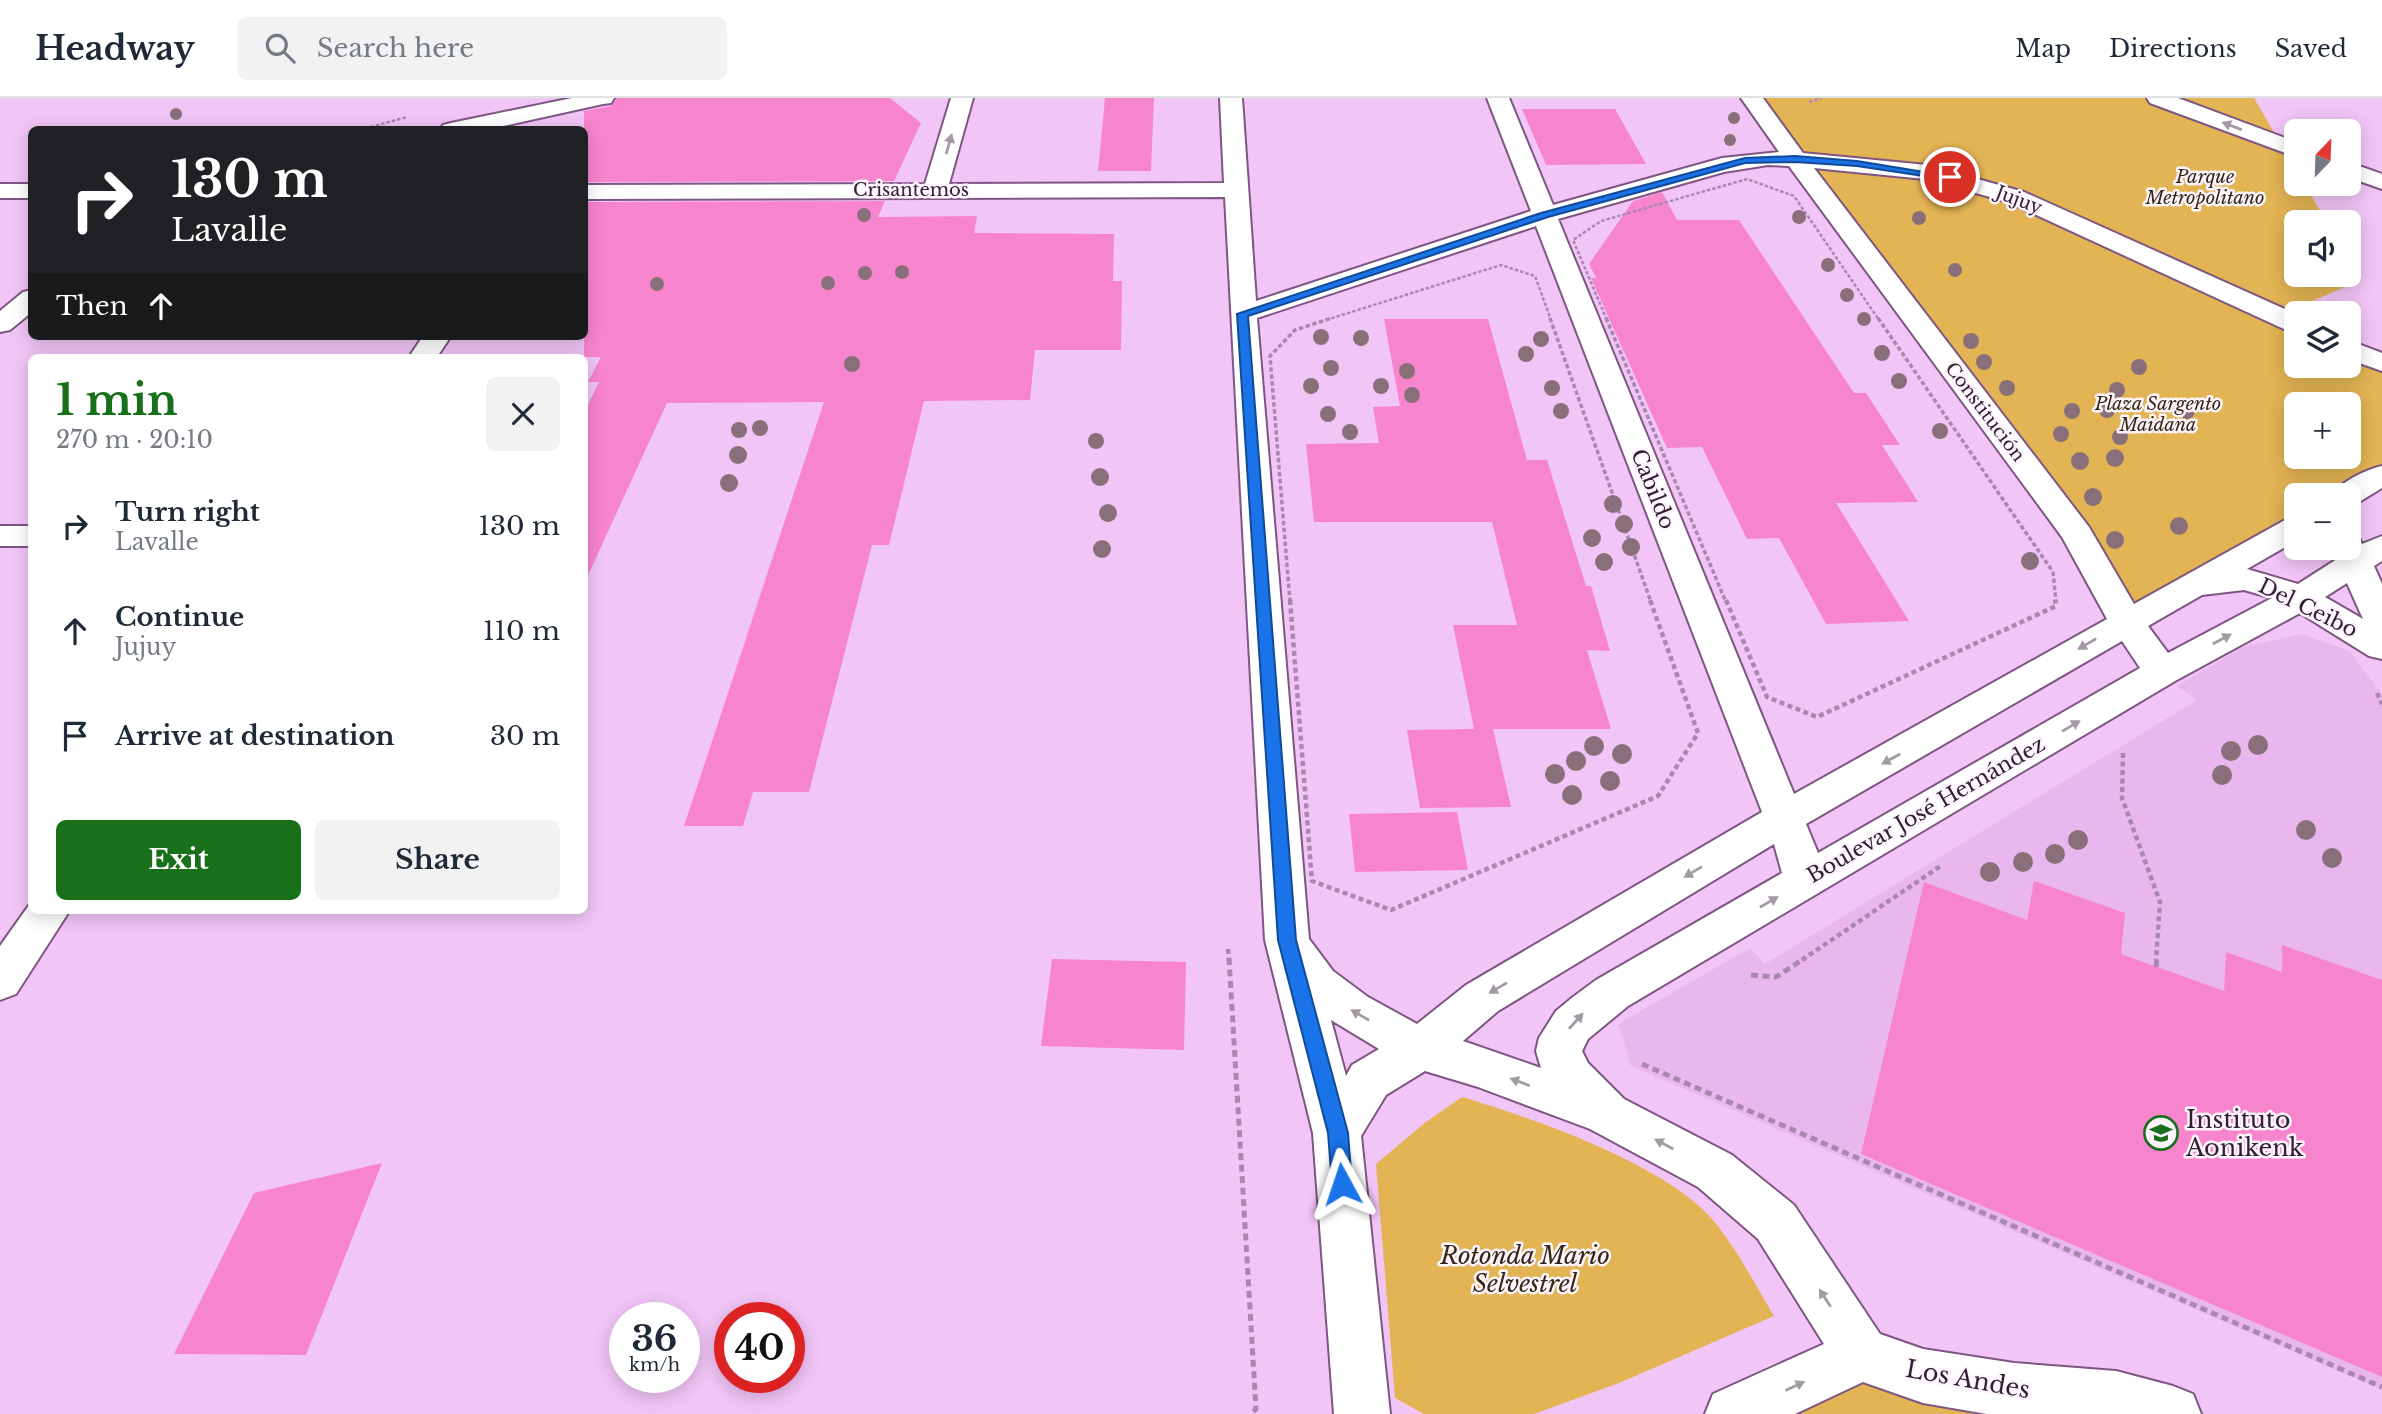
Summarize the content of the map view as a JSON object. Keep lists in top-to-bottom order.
{
  "streets": {
    "street": [
      "Crisantemos",
      "Jujuy",
      "Constitución",
      "Cabildo",
      "Del Ceibo",
      "Boulevar José Hernández",
      "Los Andes"
    ]
  },
  "crossings": [
    ["Jujuy", "Constitución"],
    ["Jujuy", "Cabildo"],
    ["Constitución", "Boulevar José Hernández"],
    ["Cabildo", "Boulevar José Hernández"],
    ["Del Ceibo", "Boulevar José Hernández"]
  ],
  "parks": ["Parque Metropolitano", "Plaza Sargento Maidana", "Rotonda Mario Selvestrel"],
  "places": {
    "school or university": ["Instituto Aonikenk"]
  },
  "north": "top right",
  "page": {
    "header": "Headway",
    "search": "Search here",
    "nav": ["Map", "Directions", "Saved"],
    "map_buttons": ["+", "−"],
    "turn": ["130 m", "Lavalle"],
    "then": "Then",
    "heading": ["1 min", "270 m · 20:10"],
    "list": [
      {
        "name": "Turn right",
        "note": "Lavalle",
        "value": "130 m"
      },
      {
        "name": "Continue",
        "note": "Jujuy",
        "value": "110 m"
      },
      {
        "name": "Arrive at destination",
        "value": "30 m"
      }
    ],
    "buttons": ["Exit", "Share"],
    "speed": "36 km/h",
    "limit": "40"
  }
}
